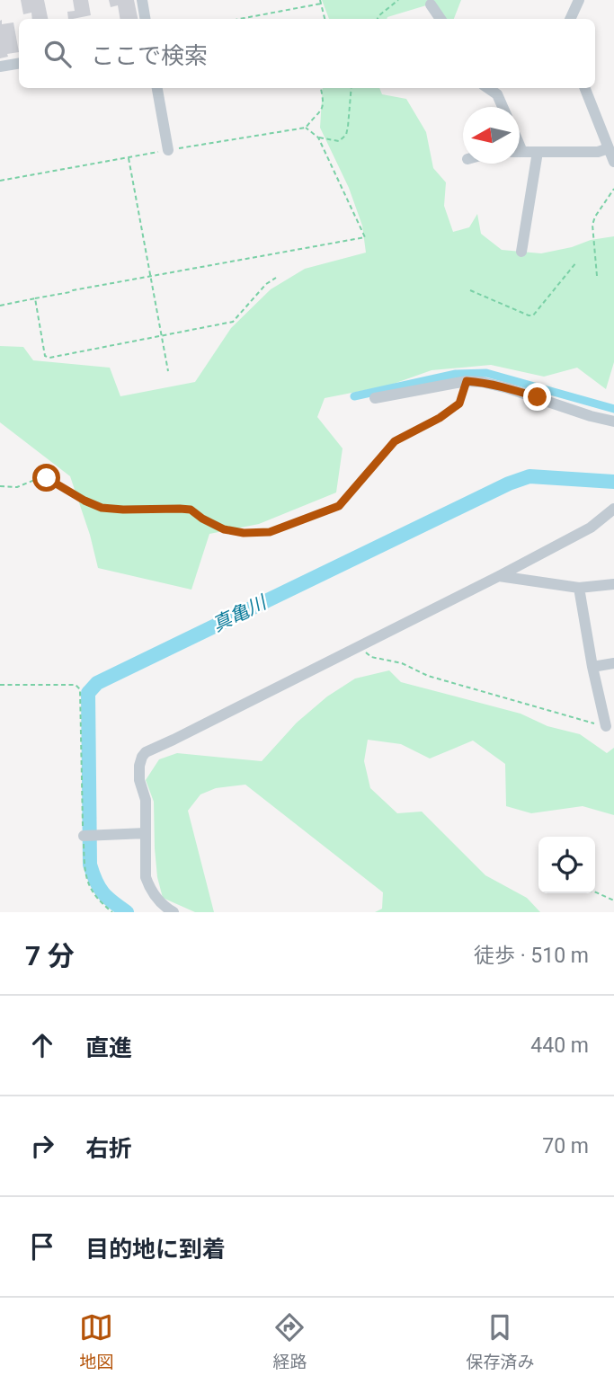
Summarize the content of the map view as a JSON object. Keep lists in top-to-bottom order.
{
  "water": ["真亀川"],
  "north": "left",
  "page": {
    "search": "ここで検索",
    "heading": ["7 分", "徒歩 · 510 m"],
    "list": [
      ["直進", "440 m"],
      ["右折", "70 m"],
      "目的地に到着"
    ],
    "nav": ["地図", "経路", "保存済み"]
  }
}
